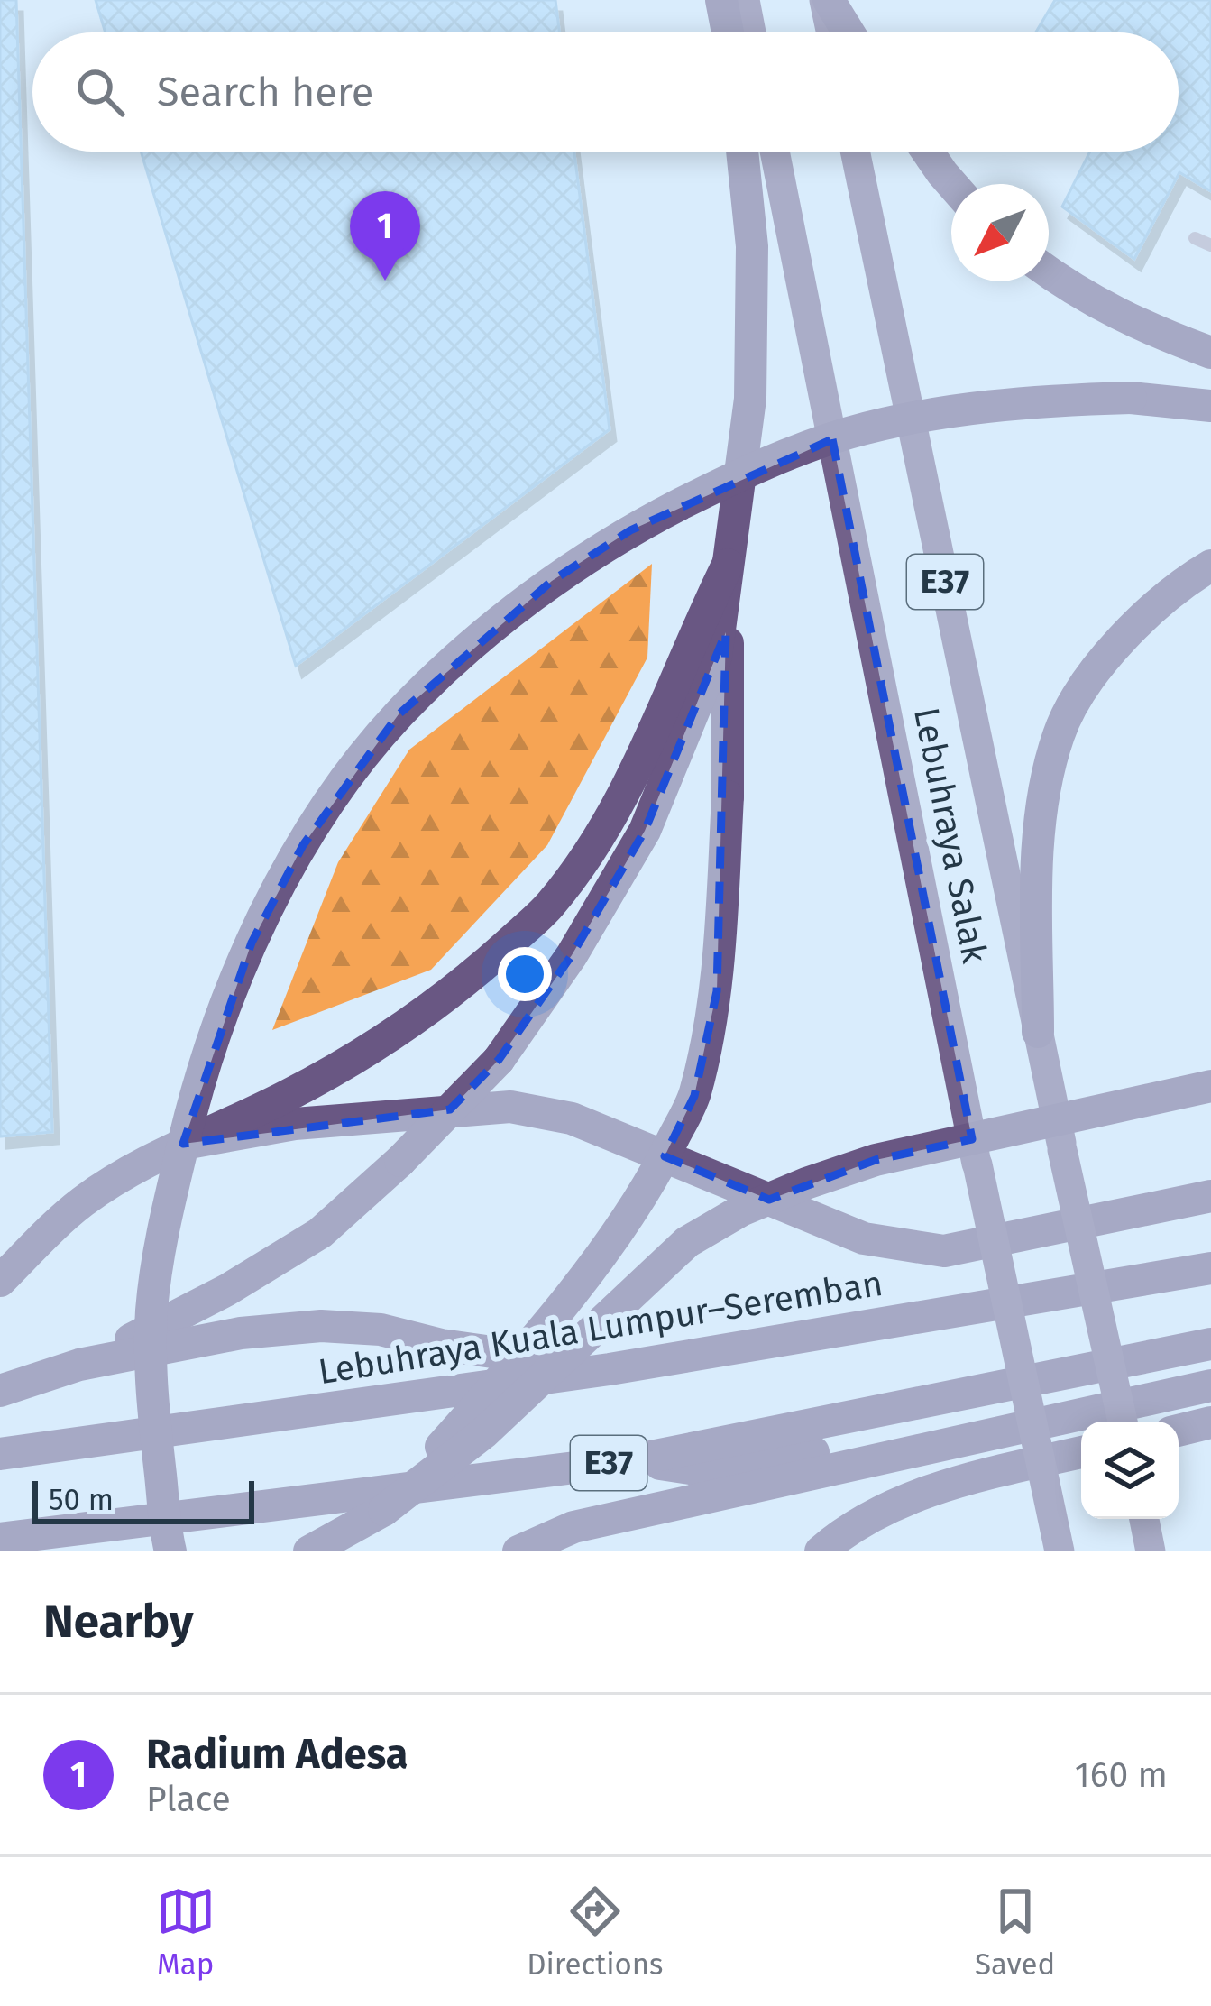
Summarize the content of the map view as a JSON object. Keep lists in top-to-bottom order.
{
  "streets": {
    "highway": ["E37", "Lebuhraya Salak", "Lebuhraya Kuala Lumpur–Seremban"]
  },
  "scale_bar": "50 m",
  "north": "bottom left",
  "page": {
    "search": "Search here",
    "pins": "1",
    "scale": "50 m",
    "heading": "Nearby",
    "list": [
      {
        "mark": "1",
        "name": "Radium Adesa",
        "note": "Place",
        "value": "160 m"
      }
    ],
    "nav": ["Map", "Directions", "Saved"]
  }
}
